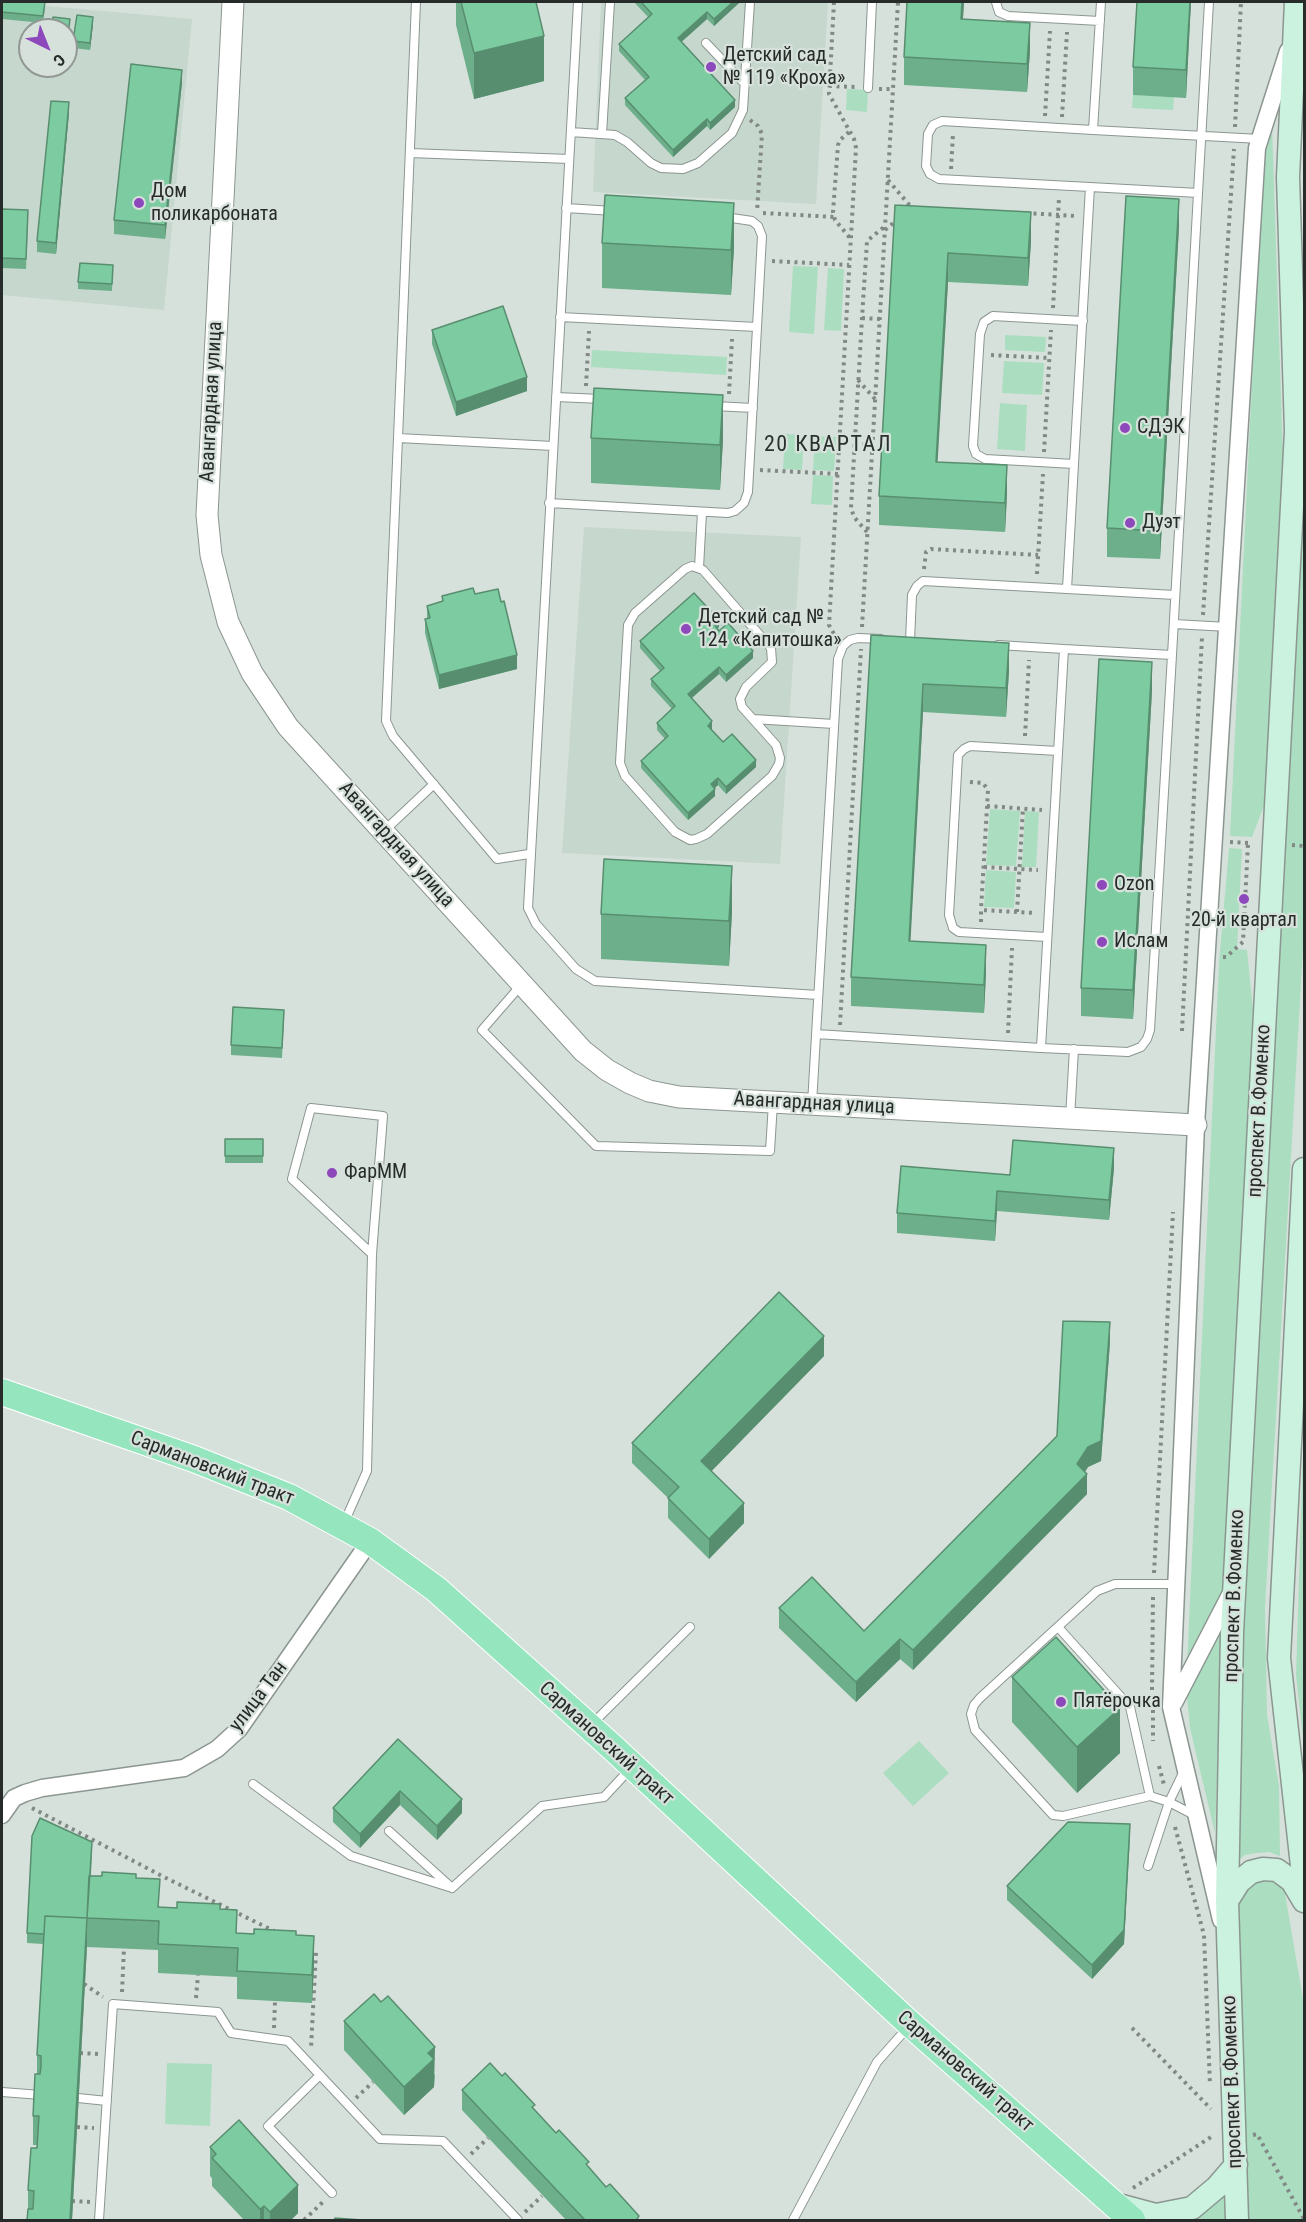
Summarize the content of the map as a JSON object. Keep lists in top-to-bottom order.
{
  "streets": {
    "main road": ["проспект В.Фоменко", "Сармановский тракт"],
    "street": ["Авангардная улица", "улица Тан"]
  },
  "crossings": [
    ["Сармановский тракт", "улица Тан"]
  ],
  "districts": ["20 КВАРТАЛ"],
  "places": [
    "Детский сад № 119 «Кроха»",
    "Дом поликарбоната",
    "СДЭК",
    "Дуэт",
    "Детский сад № 124 «Капитошка»",
    "Ozon",
    "20-й квартал",
    "Ислам",
    "ФарММ",
    "Пятёрочка"
  ],
  "north": "bottom right"
}
